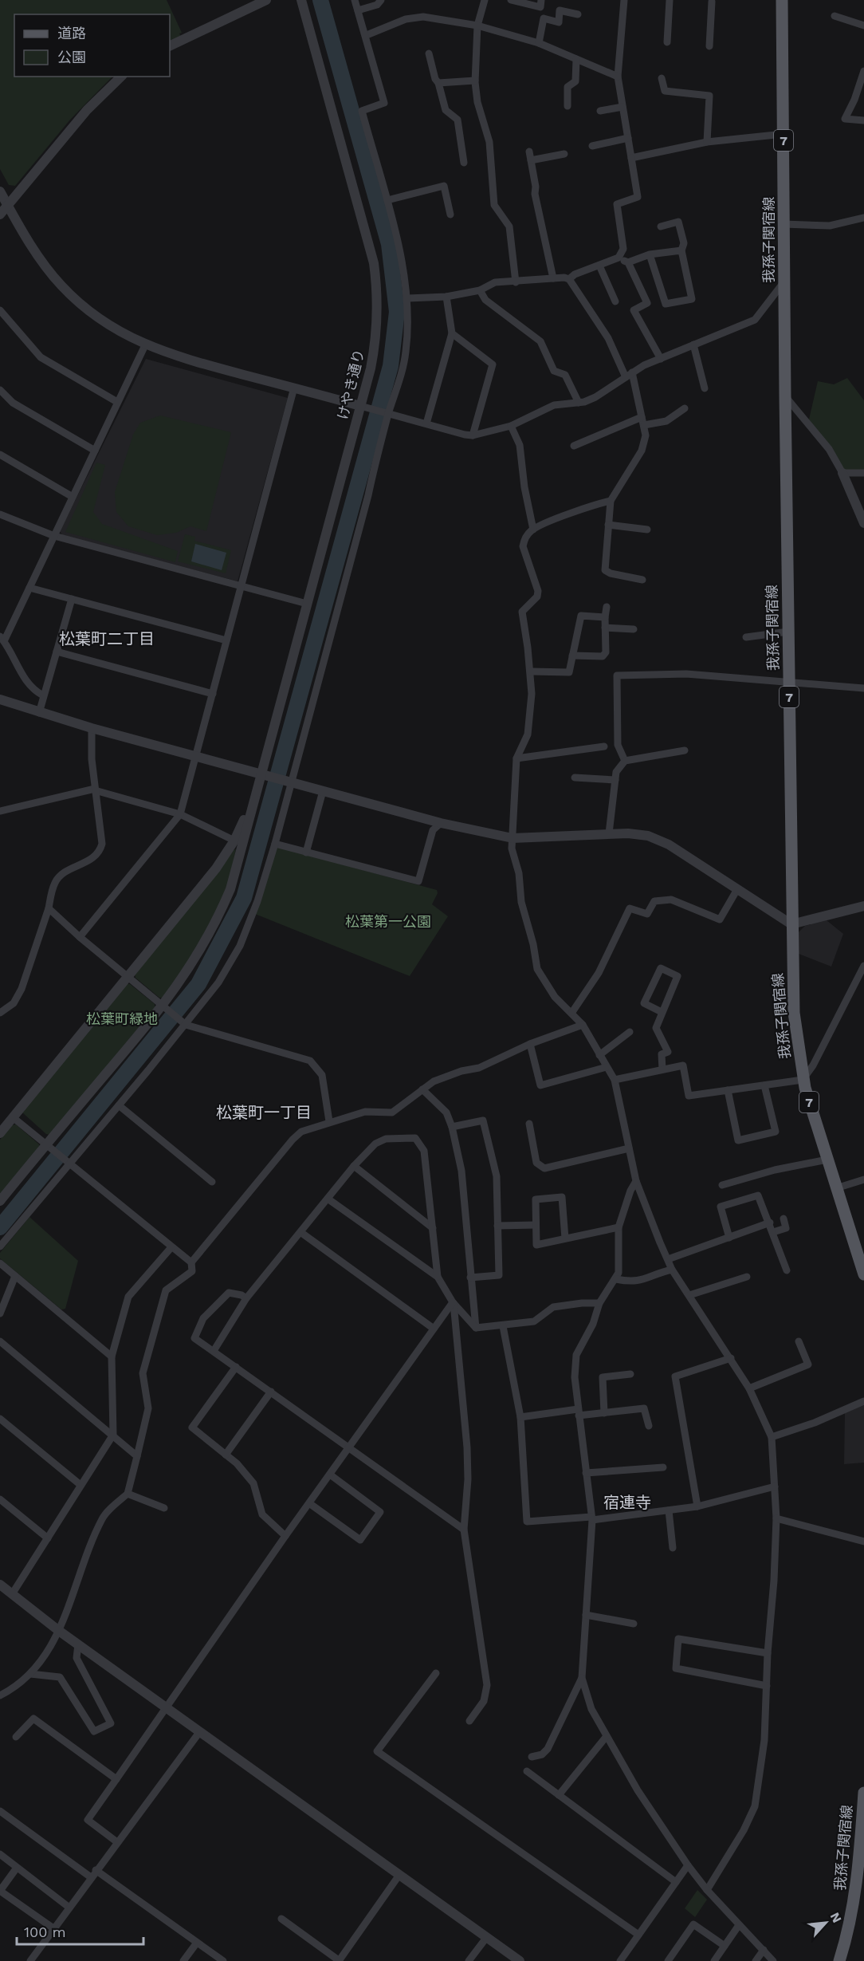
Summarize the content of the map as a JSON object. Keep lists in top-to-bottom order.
{
  "streets": {
    "main road": ["7", "我孫子関宿線"],
    "street": ["けやき通り"]
  },
  "districts": ["松葉町二丁目", "松葉町一丁目", "宿連寺"],
  "parks": ["松葉第一公園", "松葉町緑地"],
  "legend": ["道路", "公園"],
  "scale_bar": "100 m",
  "north": "top right"
}
